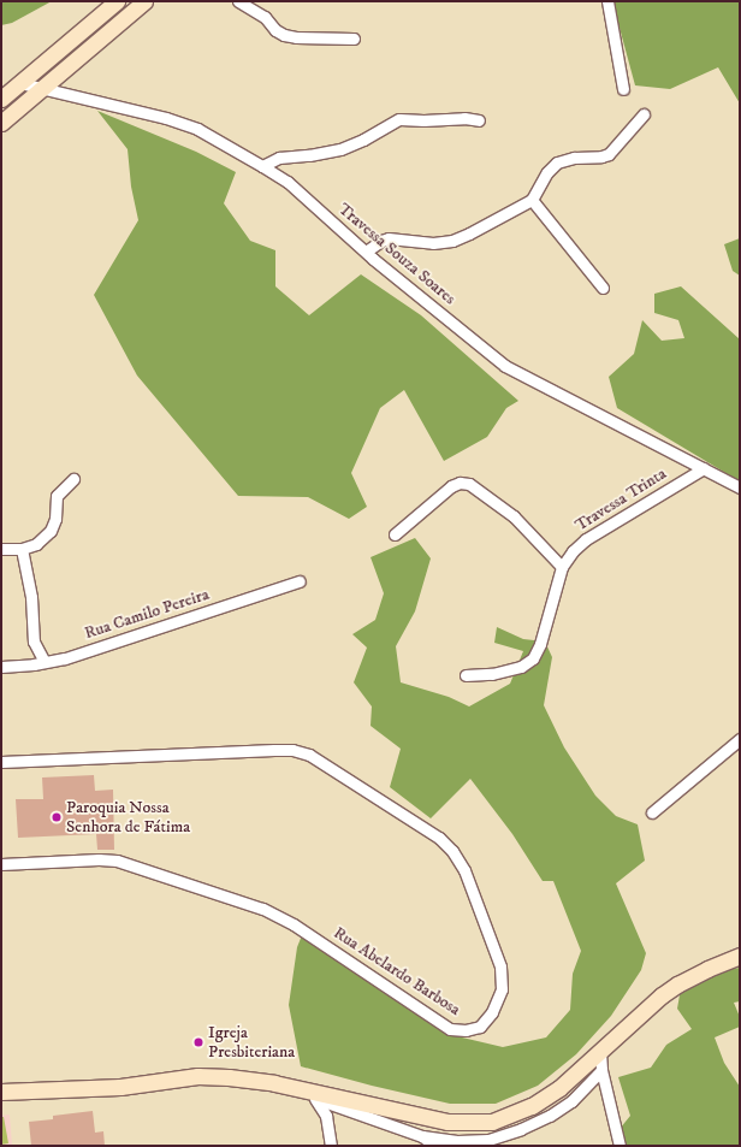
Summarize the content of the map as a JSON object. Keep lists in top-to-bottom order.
{
  "streets": {
    "street": [
      "Travessa Souza Soares",
      "Travessa Trinta",
      "Rua Camilo Pereira",
      "Rua Abelardo Barbosa"
    ]
  },
  "crossings": [
    ["Travessa Souza Soares", "Travessa Trinta"]
  ],
  "places": ["Paroquia Nossa Senhora de Fátima", "Igreja Presbiteriana"]
}
